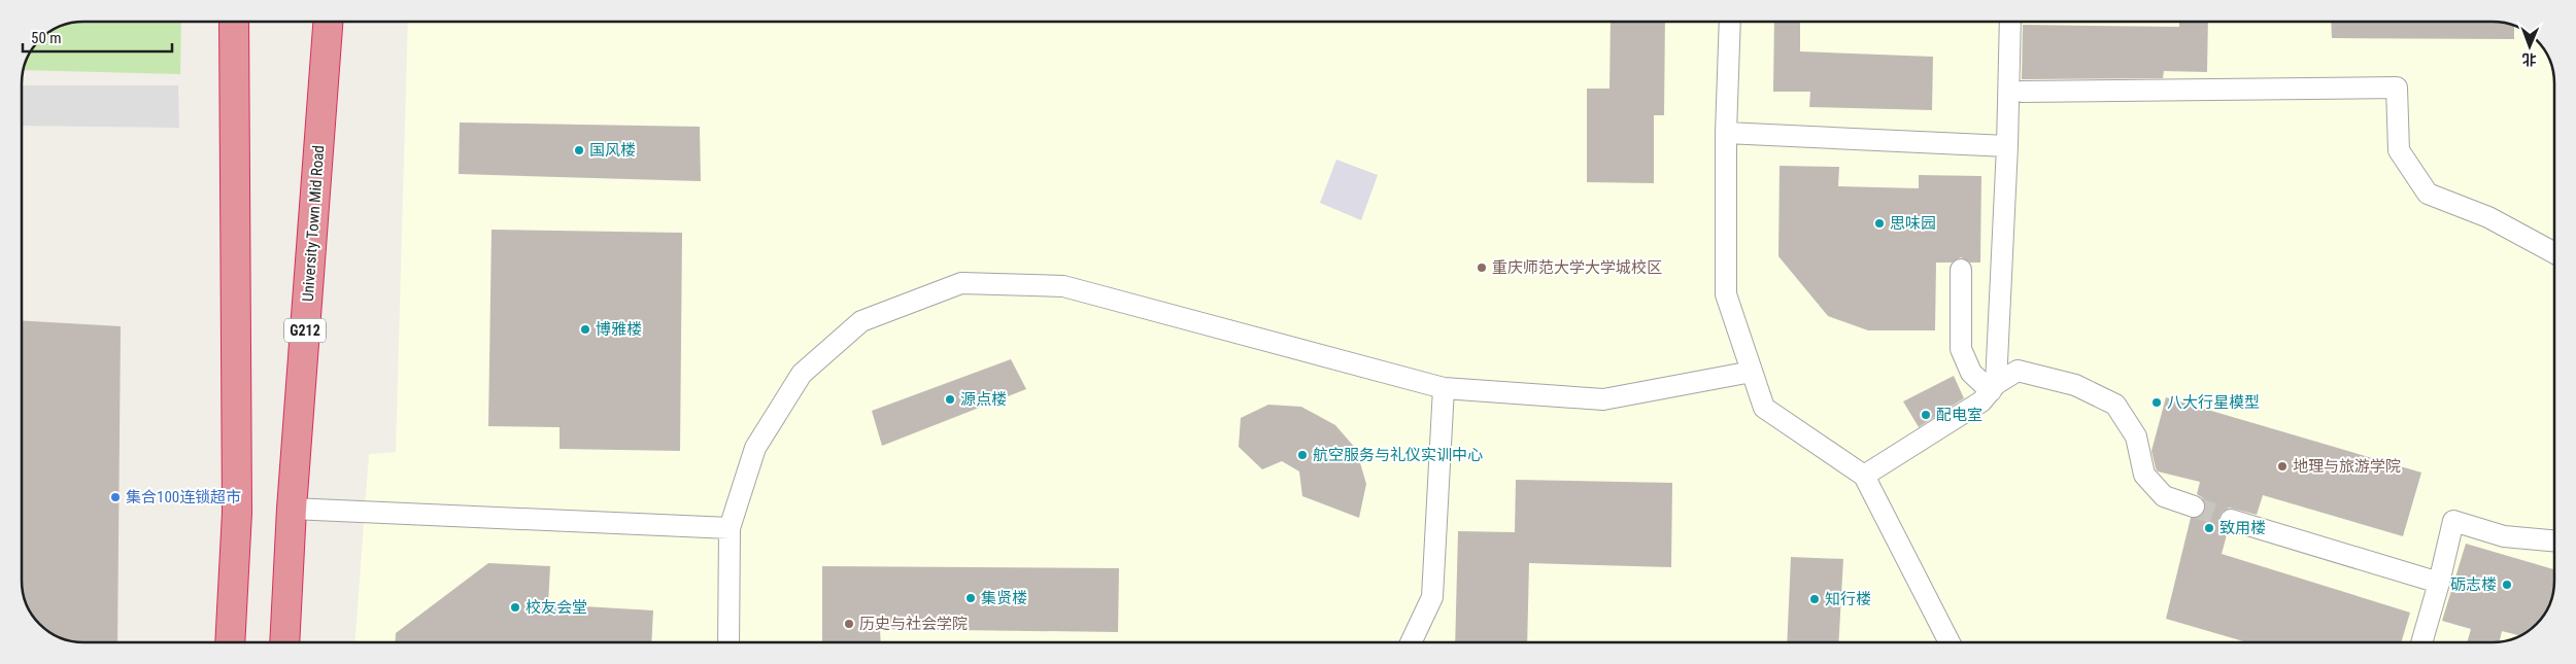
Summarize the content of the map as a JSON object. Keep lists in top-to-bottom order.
{
  "streets": {
    "highway": ["University Town Mid Road", "G212"]
  },
  "places": [
    "国风楼",
    "思味园",
    "重庆师范大学大学城校区",
    "博雅楼",
    "源点楼",
    "八大行星模型",
    "配电室",
    "航空服务与礼仪实训中心",
    "地理与旅游学院",
    "集合100连锁超市",
    "致用楼",
    "砺志楼",
    "集贤楼",
    "知行楼",
    "校友会堂",
    "历史与社会学院"
  ],
  "scale_bar": "50 m",
  "north": "bottom"
}
